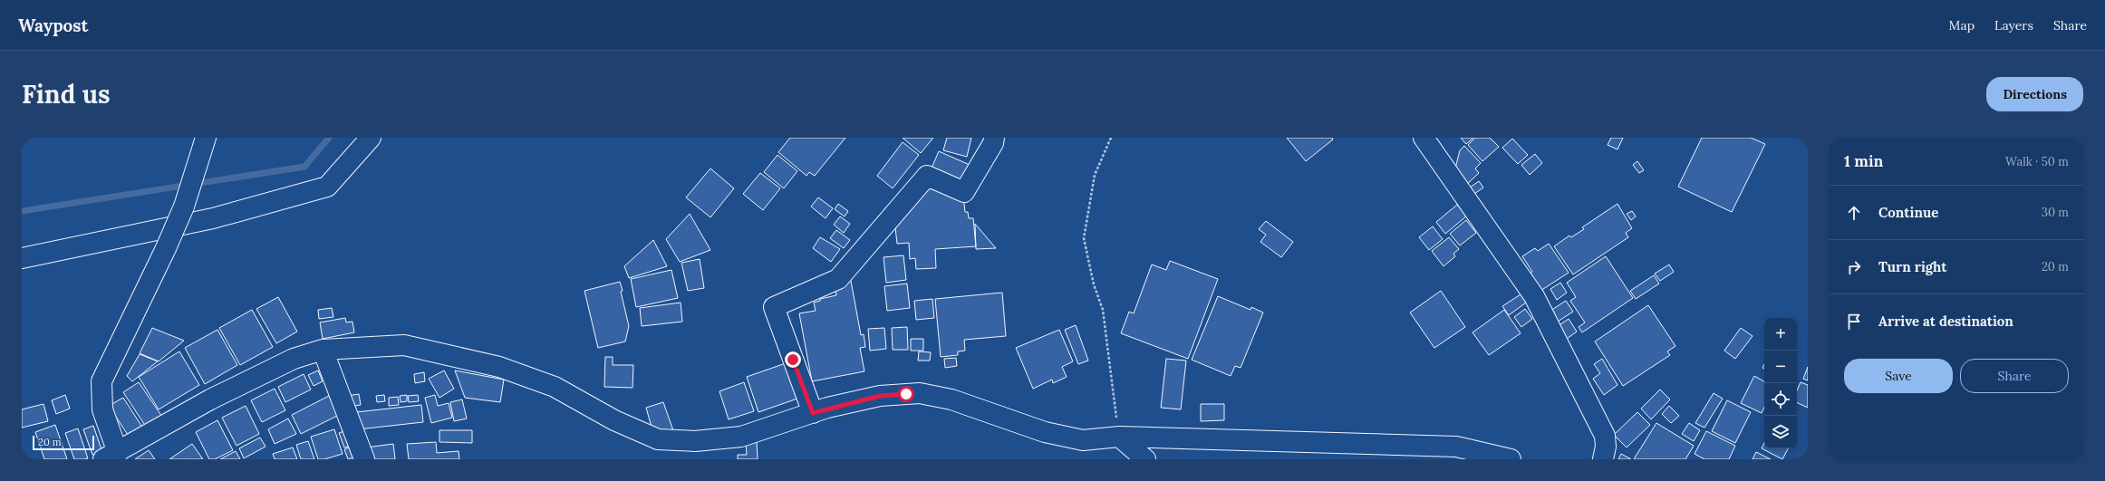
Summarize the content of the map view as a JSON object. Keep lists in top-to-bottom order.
{
  "scale_bar": "20 m",
  "page": {
    "header": "Waypost",
    "nav": ["Map", "Layers", "Share"],
    "buttons": [
      "Directions",
      ["Save", "Share"]
    ],
    "title": "Find us",
    "heading": ["1 min", "Walk · 50 m"],
    "list": [
      ["Continue", "30 m"],
      ["Turn right", "20 m"],
      "Arrive at destination"
    ],
    "map_buttons": ["+", "−"],
    "scale": "20 m"
  }
}
